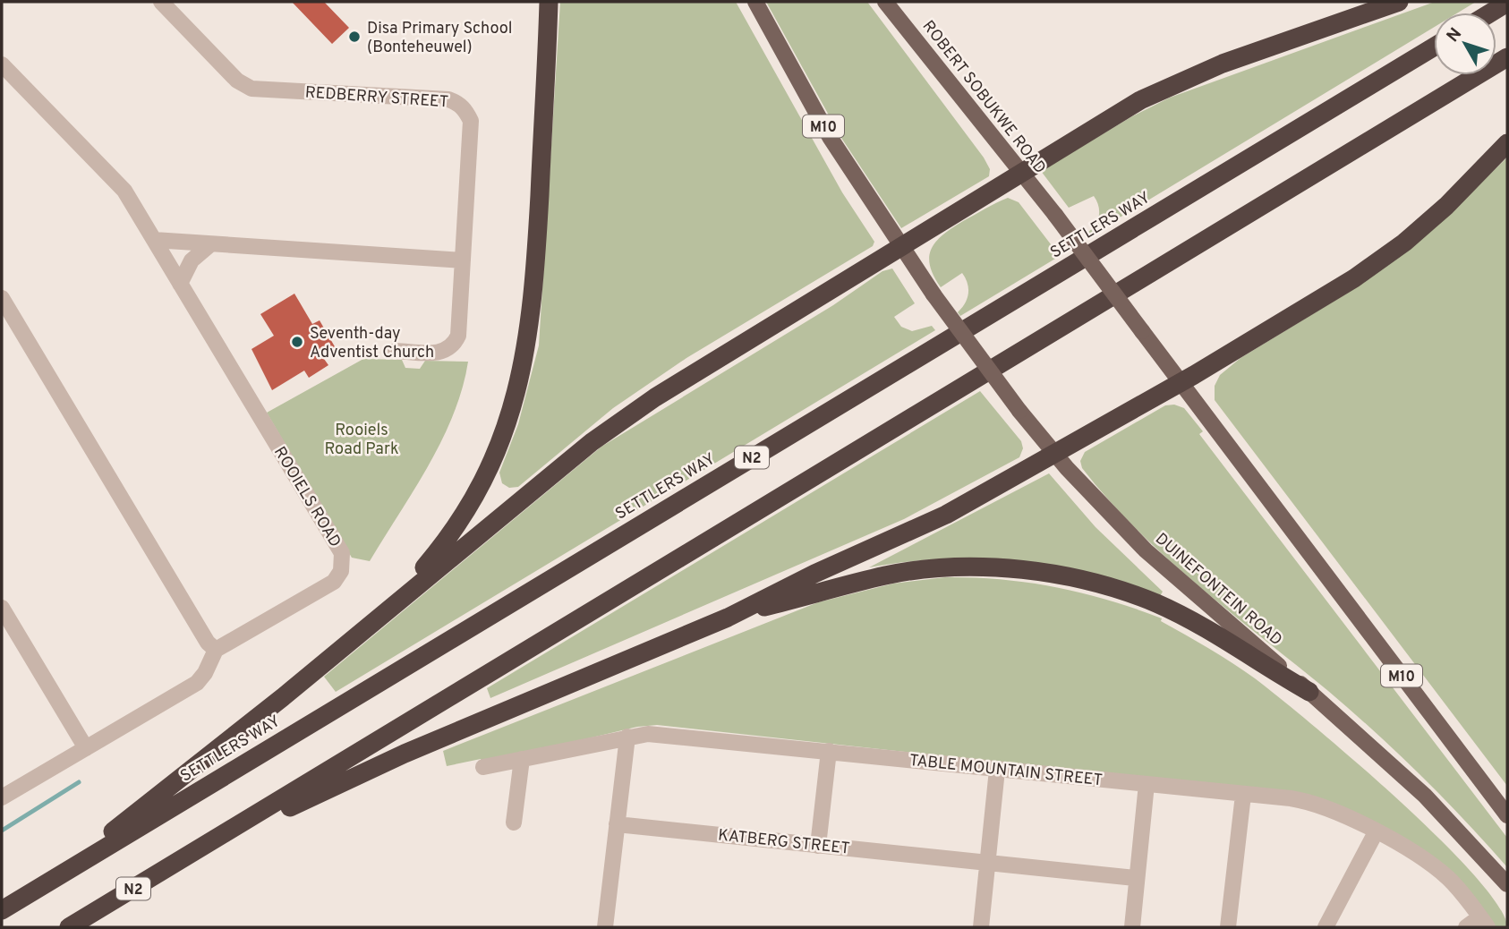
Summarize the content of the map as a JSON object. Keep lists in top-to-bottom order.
{
  "streets": {
    "highway": ["SETTLERS WAY", "N2"],
    "main road": ["ROBERT SOBUKWE ROAD", "M10", "DUINEFONTEIN ROAD"],
    "street": [
      "REDBERRY STREET",
      "ROOIELS ROAD",
      "TABLE MOUNTAIN STREET",
      "KATBERG STREET"
    ]
  },
  "crossings": [
    ["ROBERT SOBUKWE ROAD", "M10"],
    ["M10", "DUINEFONTEIN ROAD"]
  ],
  "parks": ["Rooiels Road Park"],
  "places": ["Disa Primary School (Bonteheuwel)", "Seventh-day Adventist Church"],
  "north": "top left"
}
